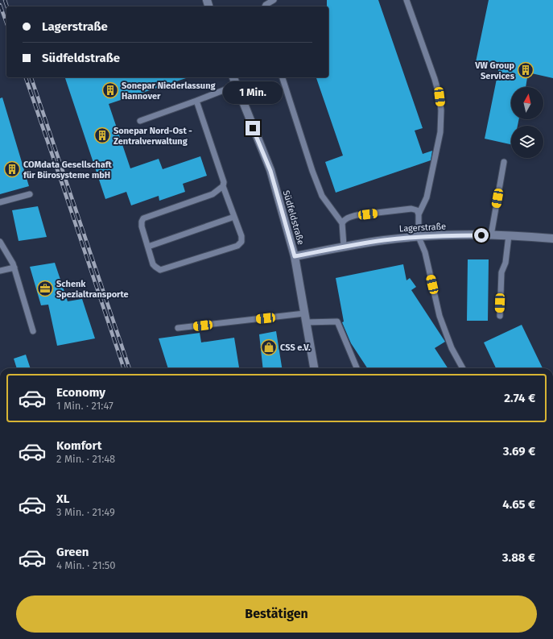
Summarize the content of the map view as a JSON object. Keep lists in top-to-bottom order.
{
  "streets": {
    "street": ["Südfeldstraße", "Lagerstraße"]
  },
  "crossings": [
    ["Südfeldstraße", "Lagerstraße"]
  ],
  "places": {
    "building": [
      "VW Group Services",
      "Sonepar Niederlassung Hannover",
      "Sonepar Nord-Ost - Zentralverwaltung",
      "COMdata Gesellschaft für Bürosysteme mbH"
    ],
    "office": ["Schenk Spezialtransporte"],
    "shop": ["CSS e.V."]
  },
  "north": "top",
  "page": {
    "banner": ["Lagerstraße", "Südfeldstraße"],
    "bubble": "1 Min.",
    "list": [
      {
        "name": "Economy",
        "note": "1 Min. · 21:47",
        "value": "2.74 €"
      },
      {
        "name": "Komfort",
        "note": "2 Min. · 21:48",
        "value": "3.69 €"
      },
      {
        "name": "XL",
        "note": "3 Min. · 21:49",
        "value": "4.65 €"
      },
      {
        "name": "Green",
        "note": "4 Min. · 21:50",
        "value": "3.88 €"
      }
    ],
    "buttons": "Bestätigen"
  }
}
